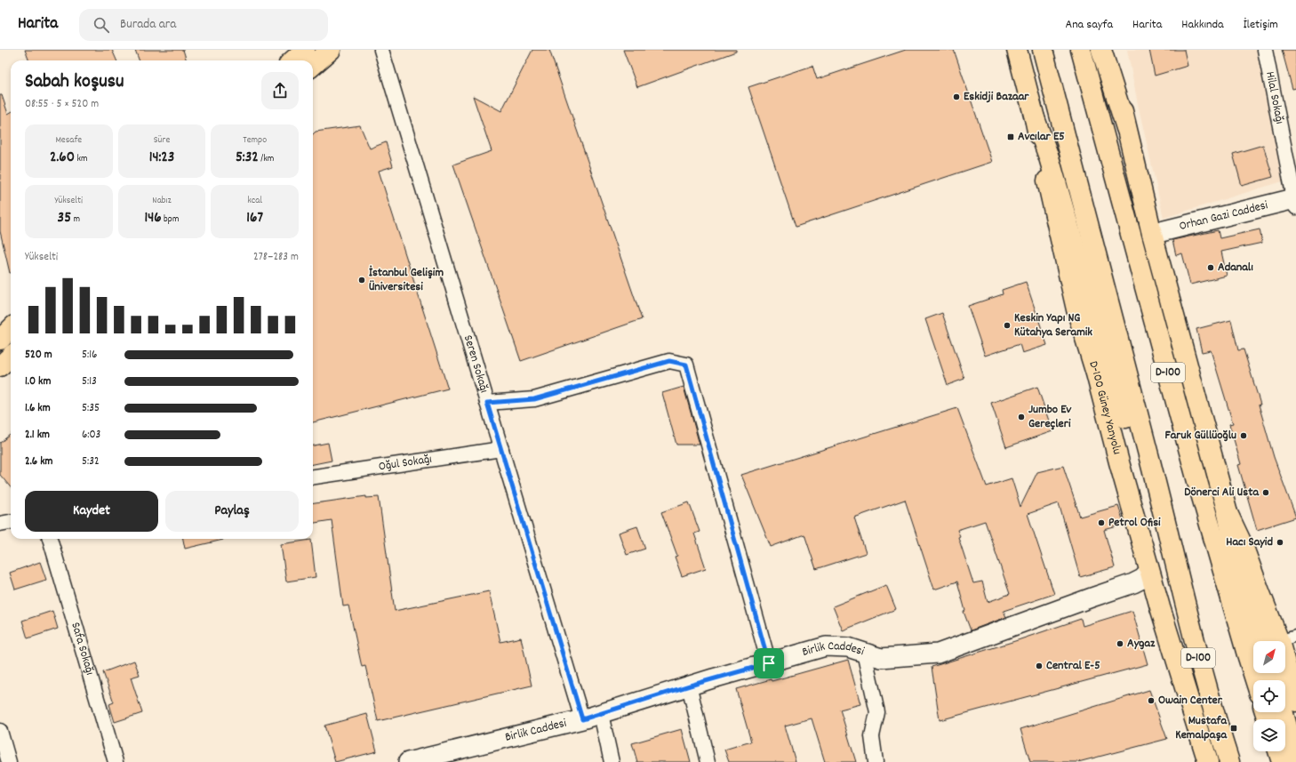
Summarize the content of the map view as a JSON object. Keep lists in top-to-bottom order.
{
  "streets": {
    "main road": ["Orhan Gazi Caddesi", "D-100", "D-100 Güney Yanyolu"],
    "street": [
      "Hilal Sokağı",
      "Seren Sokağı",
      "Oğul Sokağı",
      "Safa Sokağı",
      "Birlik Caddesi"
    ]
  },
  "crossings": [
    ["Hilal Sokağı", "Orhan Gazi Caddesi"],
    ["Seren Sokağı", "Oğul Sokağı"],
    ["Seren Sokağı", "Birlik Caddesi"],
    ["D-100 Güney Yanyolu", "Birlik Caddesi"]
  ],
  "places": {
    "other": [
      "Eskidji Bazaar",
      "Adanalı",
      "İstanbul Gelişim Üniversitesi",
      "Keskin Yapı NG Kütahya Seramik",
      "Jumbo Ev Gereçleri",
      "Faruk Güllüoğlu",
      "Dönerci Ali Usta",
      "Petrol Ofisi",
      "Hacı Sayid",
      "Aygaz",
      "Central E-5",
      "Owain Center"
    ],
    "transit": ["Avcılar E5", "Mustafa Kemalpaşa"]
  },
  "north": "top right",
  "page": {
    "header": "Harita",
    "search": "Burada ara",
    "nav": [
      "Ana sayfa",
      "Harita",
      "Hakkında",
      "İletişim"
    ],
    "heading": ["Sabah koşusu", "08:55 · 5 × 520 m"],
    "stats": [
      ["Mesafe", "2.60 km"],
      ["Süre", "14:23"],
      ["Tempo", "5:32 /km"],
      ["Yükselti", "35 m"],
      ["Nabız", "146 bpm"],
      ["kcal", "167"]
    ],
    "chart": ["Yükselti", "278–283 m"],
    "list": [
      {
        "name": "520 m",
        "note": "5:16"
      },
      {
        "name": "1.0 km",
        "note": "5:13"
      },
      {
        "name": "1.6 km",
        "note": "5:35"
      },
      {
        "name": "2.1 km",
        "note": "6:03"
      },
      {
        "name": "2.6 km",
        "note": "5:32"
      }
    ],
    "buttons": ["Kaydet", "Paylaş"]
  }
}
